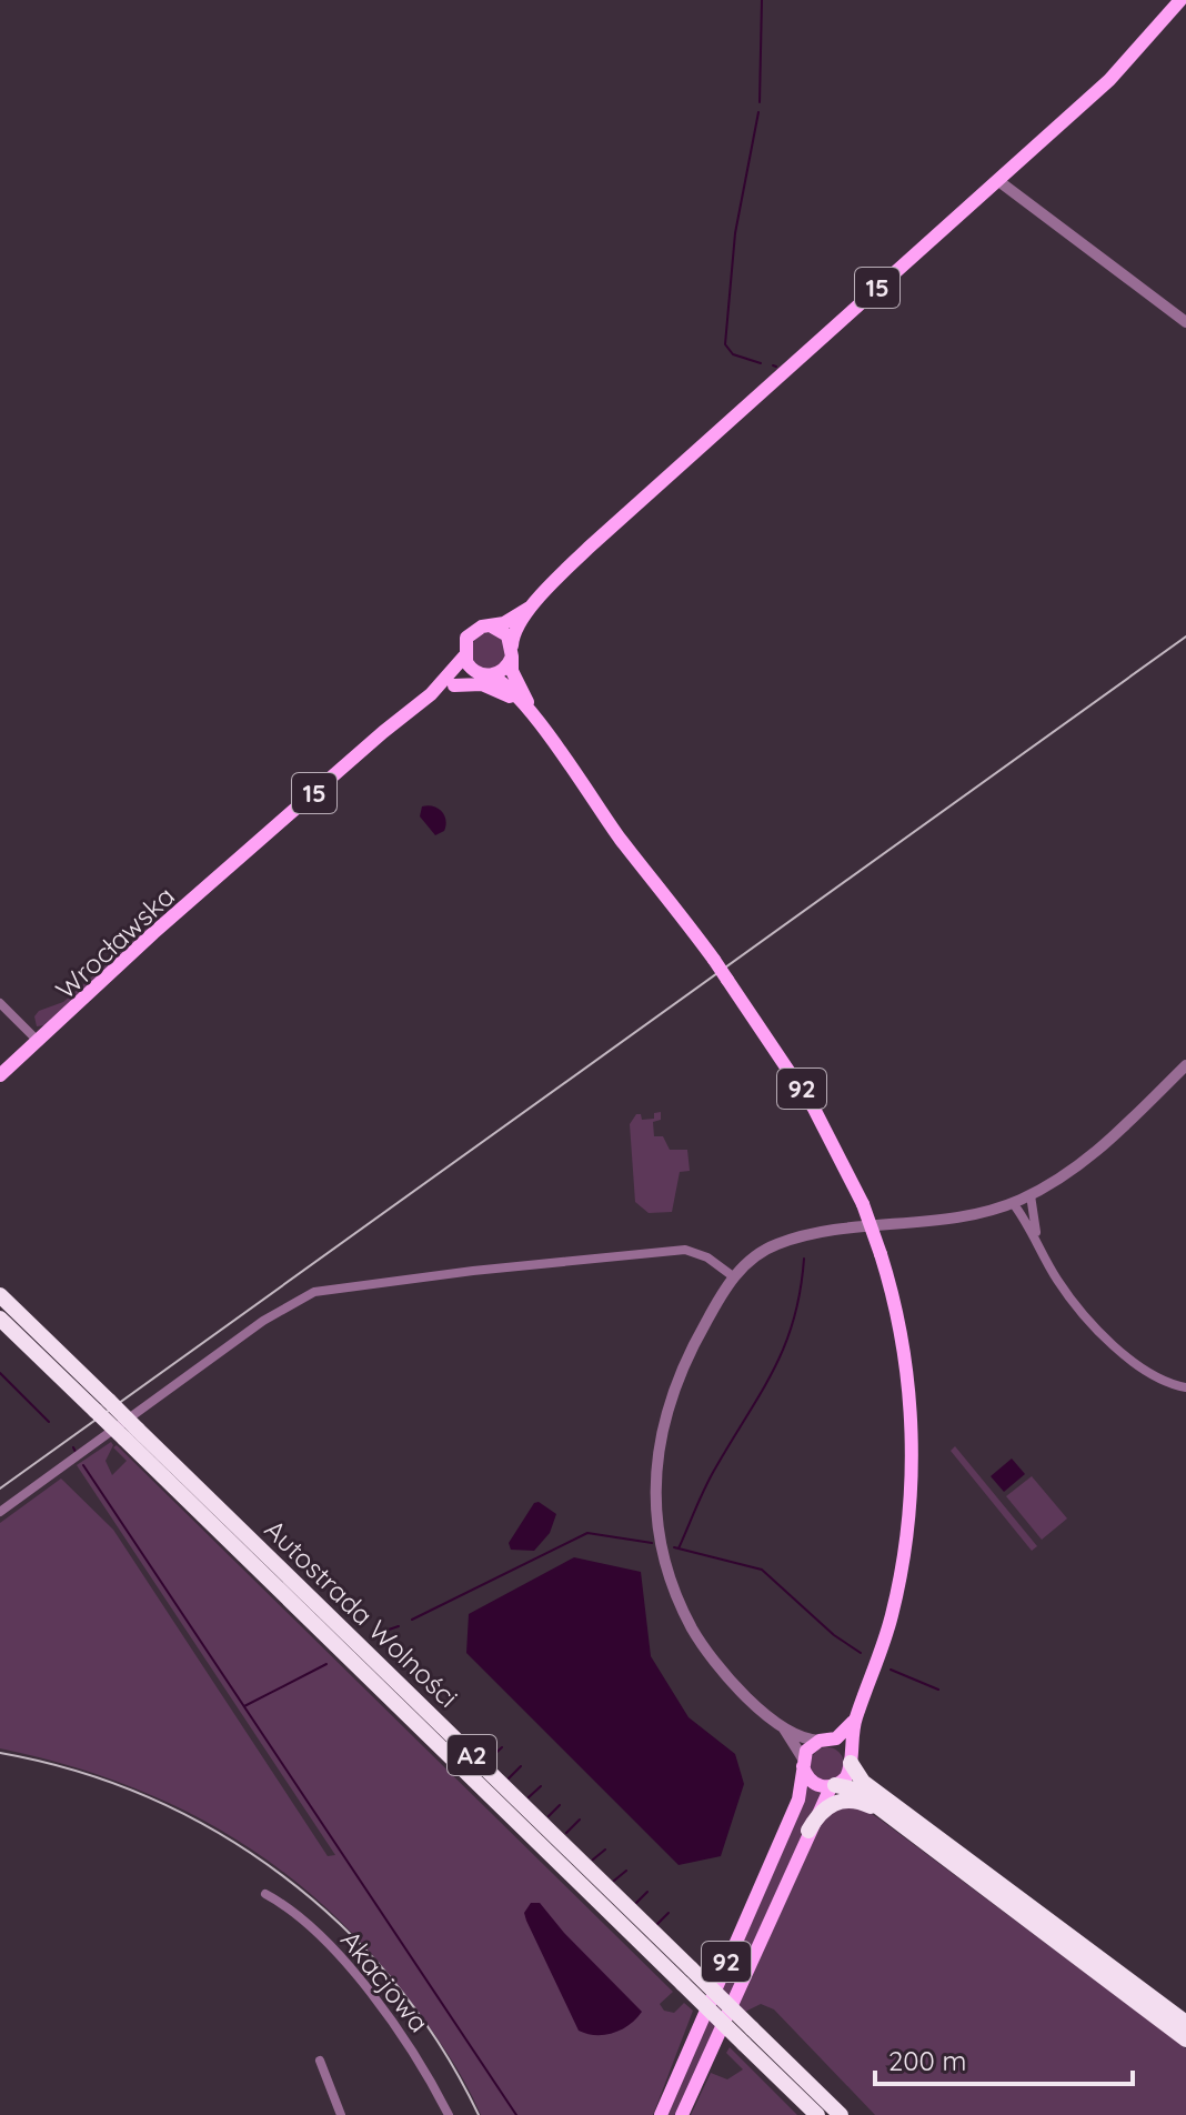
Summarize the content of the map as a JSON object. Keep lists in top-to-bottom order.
{
  "streets": {
    "highway": ["Autostrada Wolności", "A2"],
    "main road": ["15", "Wrocławska", "92"],
    "street": ["Akacjowa"]
  },
  "crossings": [
    ["15", "Wrocławska"],
    ["15", "92"],
    ["Wrocławska", "92"]
  ],
  "scale_bar": "200 m"
}
